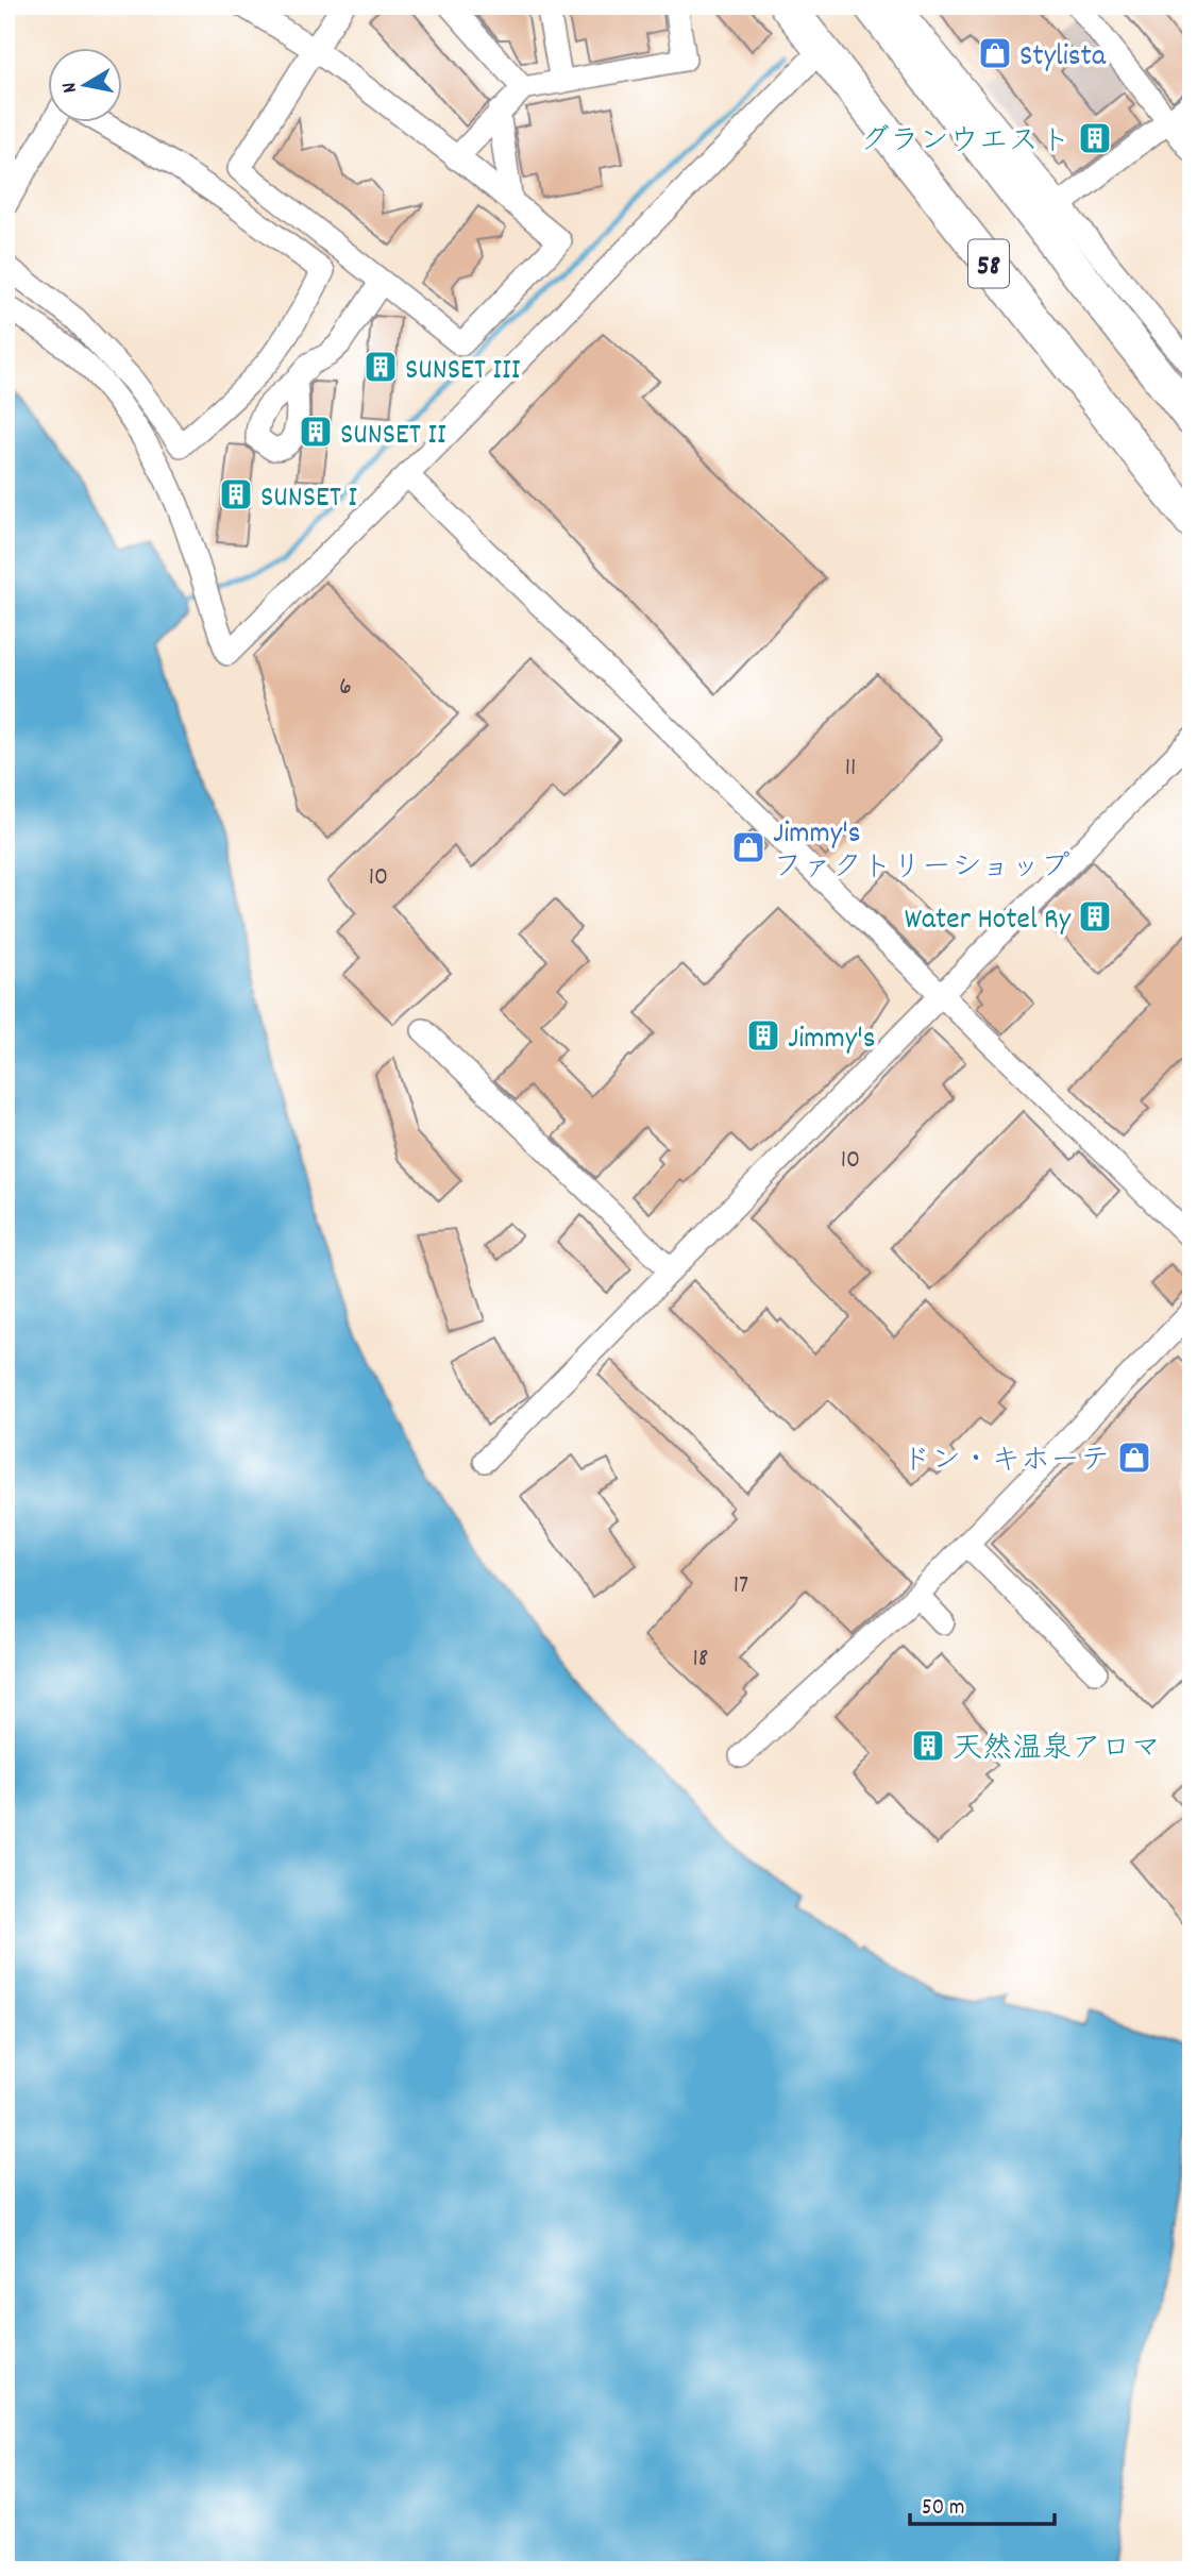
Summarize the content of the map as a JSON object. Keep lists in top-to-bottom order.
{
  "streets": {
    "highway": ["58"]
  },
  "places": {
    "shop": ["Stylista", "Jimmy's ファクトリーショップ", "ドン・キホーテ"],
    "building": [
      "グランウエスト",
      "SUNSET III",
      "SUNSET II",
      "SUNSET I",
      "Water Hotel Ry",
      "Jimmy's",
      "天然温泉アロマ"
    ]
  },
  "house_numbers": [
    "6",
    "11",
    "10",
    "10",
    "17",
    "18"
  ],
  "scale_bar": "50 m",
  "north": "left"
}
